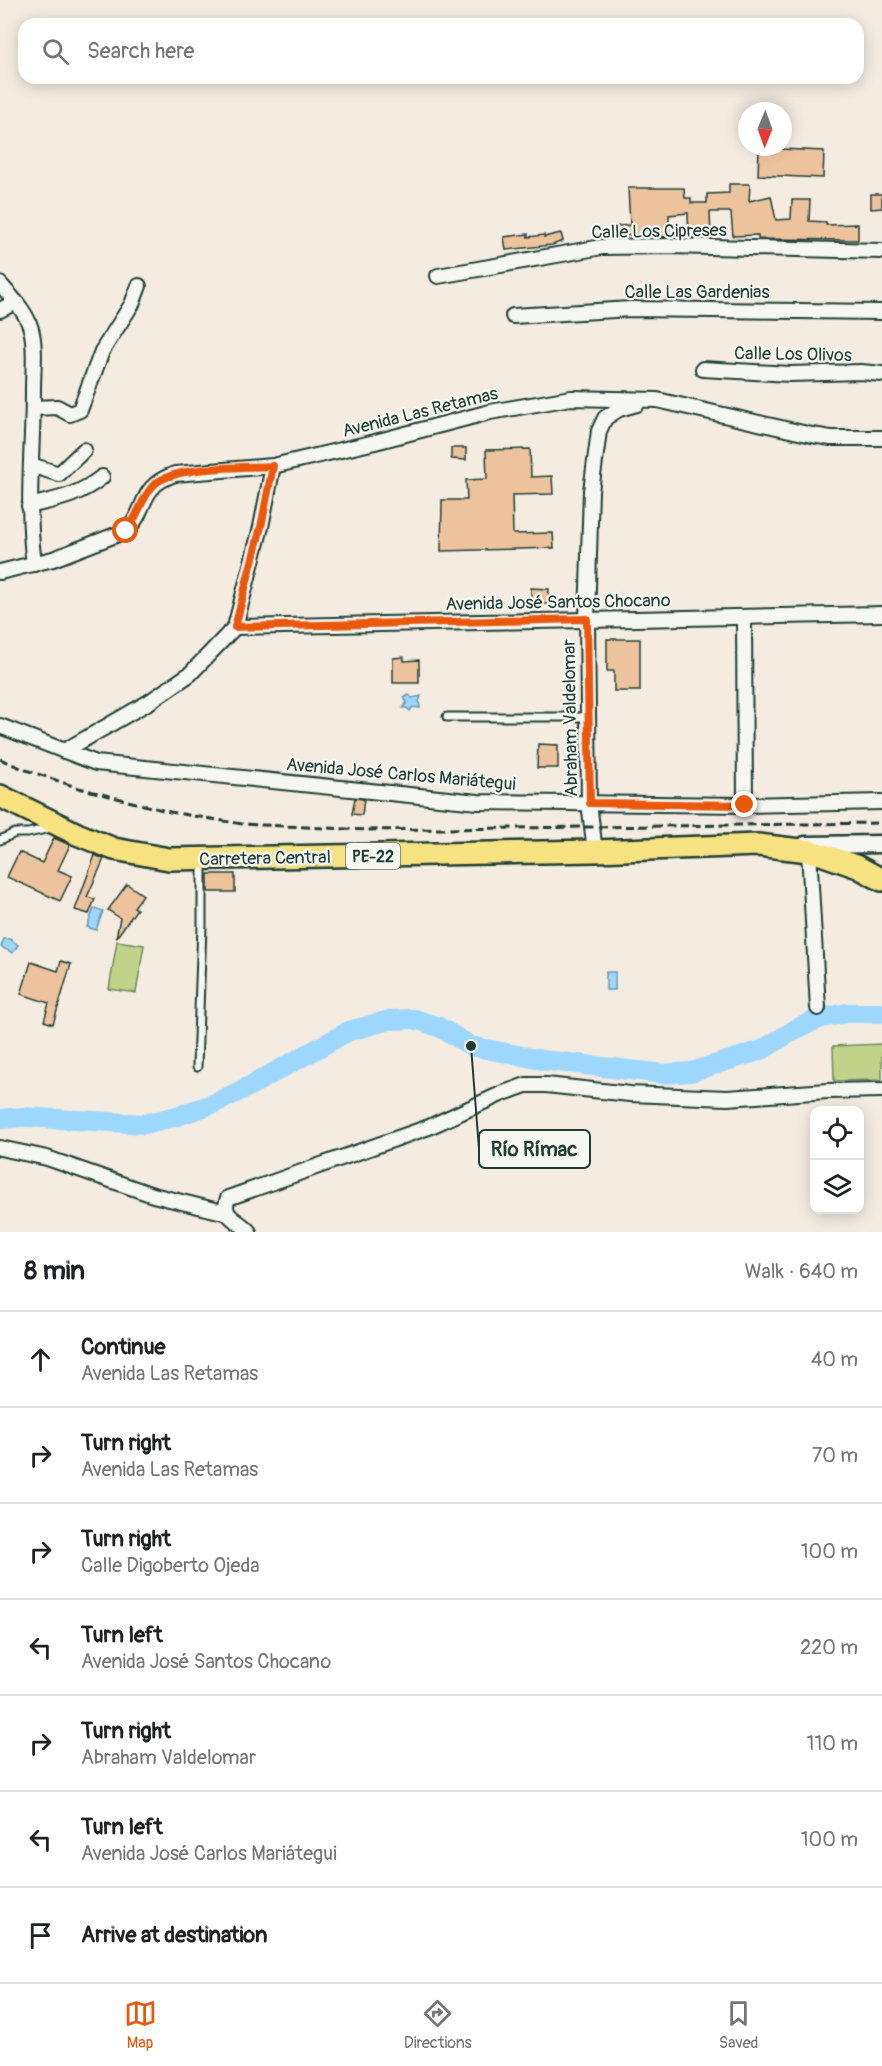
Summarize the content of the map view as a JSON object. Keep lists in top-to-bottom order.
{
  "streets": {
    "highway": ["PE-22", "Carretera Central"],
    "street": [
      "Calle Los Cipreses",
      "Calle Las Gardenias",
      "Calle Los Olivos",
      "Avenida Las Retamas",
      "Avenida José Santos Chocano",
      "Abraham Valdelomar",
      "Avenida José Carlos Mariátegui"
    ]
  },
  "crossings": [
    ["Avenida Las Retamas", "Abraham Valdelomar"],
    ["Avenida José Santos Chocano", "Abraham Valdelomar"],
    ["Abraham Valdelomar", "Avenida José Carlos Mariátegui"],
    ["Abraham Valdelomar", "Carretera Central"],
    ["PE-22", "Carretera Central"]
  ],
  "places": ["Río Rímac"],
  "north": "bottom",
  "page": {
    "search": "Search here",
    "heading": ["8 min", "Walk · 640 m"],
    "list": [
      ["Continue", "Avenida Las Retamas", "40 m"],
      ["Turn right", "Avenida Las Retamas", "70 m"],
      ["Turn right", "Calle Digoberto Ojeda", "100 m"],
      ["Turn left", "Avenida José Santos Chocano", "220 m"],
      ["Turn right", "Abraham Valdelomar", "110 m"],
      ["Turn left", "Avenida José Carlos Mariátegui", "100 m"],
      "Arrive at destination"
    ],
    "nav": ["Map", "Directions", "Saved"]
  }
}
